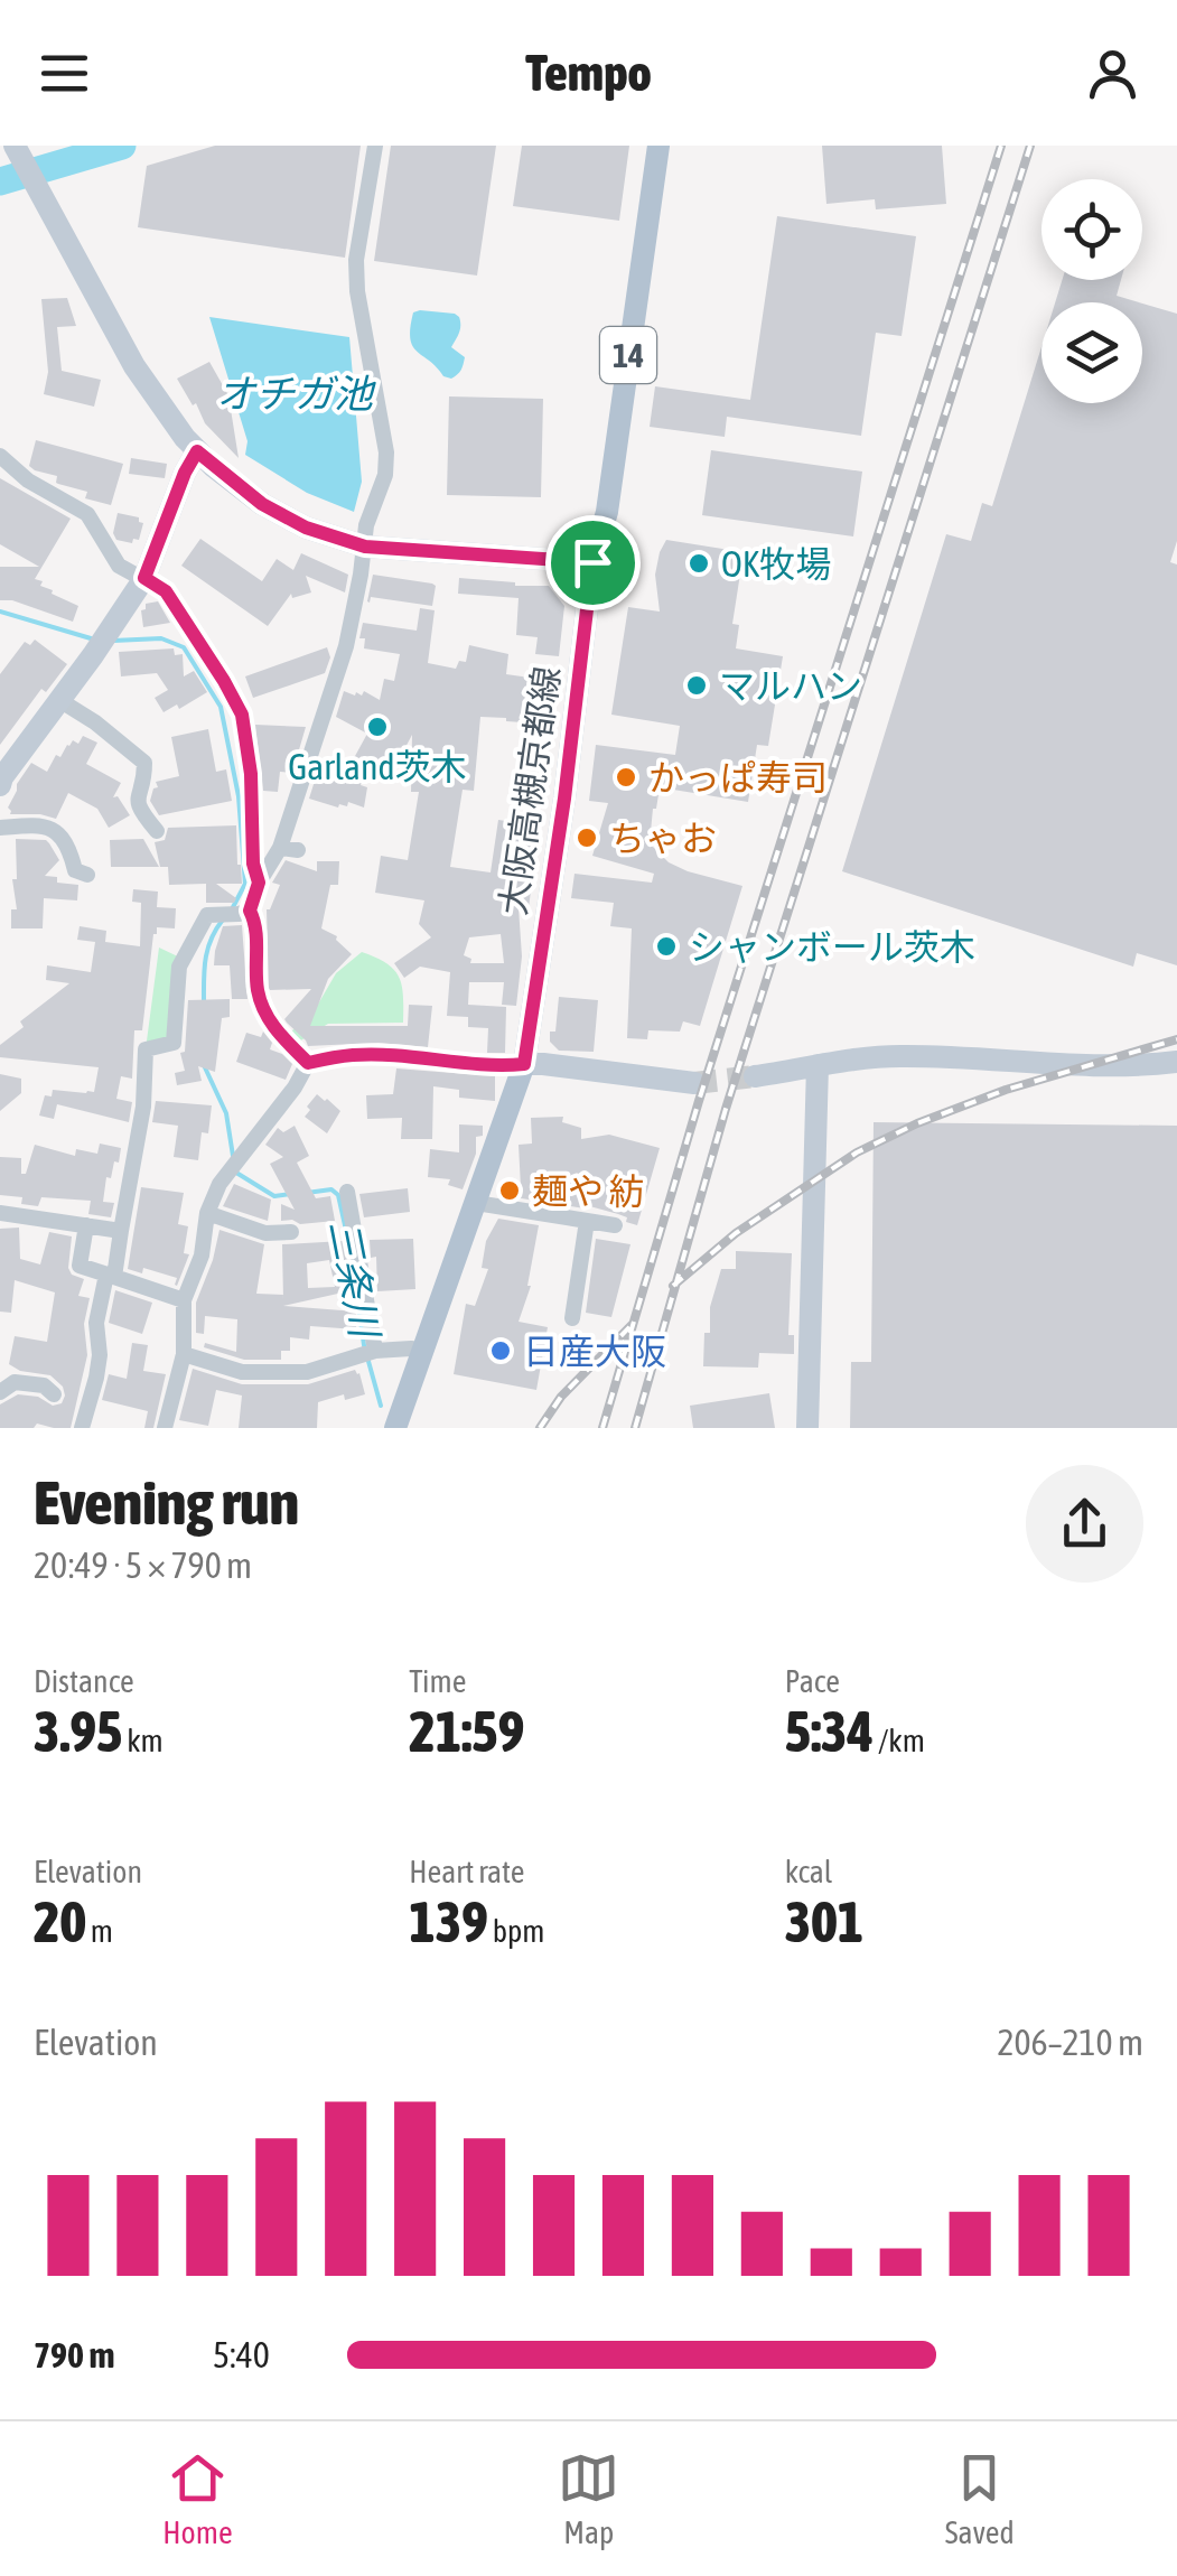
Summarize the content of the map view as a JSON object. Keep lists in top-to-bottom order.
{
  "streets": {
    "main road": ["14", "大阪高槻京都線"]
  },
  "water": ["オチガ池", "三条川"],
  "places": [
    "OK牧場",
    "マルハン",
    "Garland茨木",
    "かっぱ寿司",
    "ちゃお",
    "シャンボール茨木",
    "麺や 紡",
    "日産大阪"
  ],
  "page": {
    "header": "Tempo",
    "heading": ["Evening run", "20:49 · 5 × 790 m"],
    "stats": [
      ["Distance", "3.95 km"],
      ["Time", "21:59"],
      ["Pace", "5:34 /km"],
      ["Elevation", "20 m"],
      ["Heart rate", "139 bpm"],
      ["kcal", "301"]
    ],
    "chart": ["Elevation", "206–210 m"],
    "list": [
      {
        "name": "790 m",
        "note": "5:40"
      }
    ],
    "tabs": ["Home", "Map", "Saved"]
  }
}
